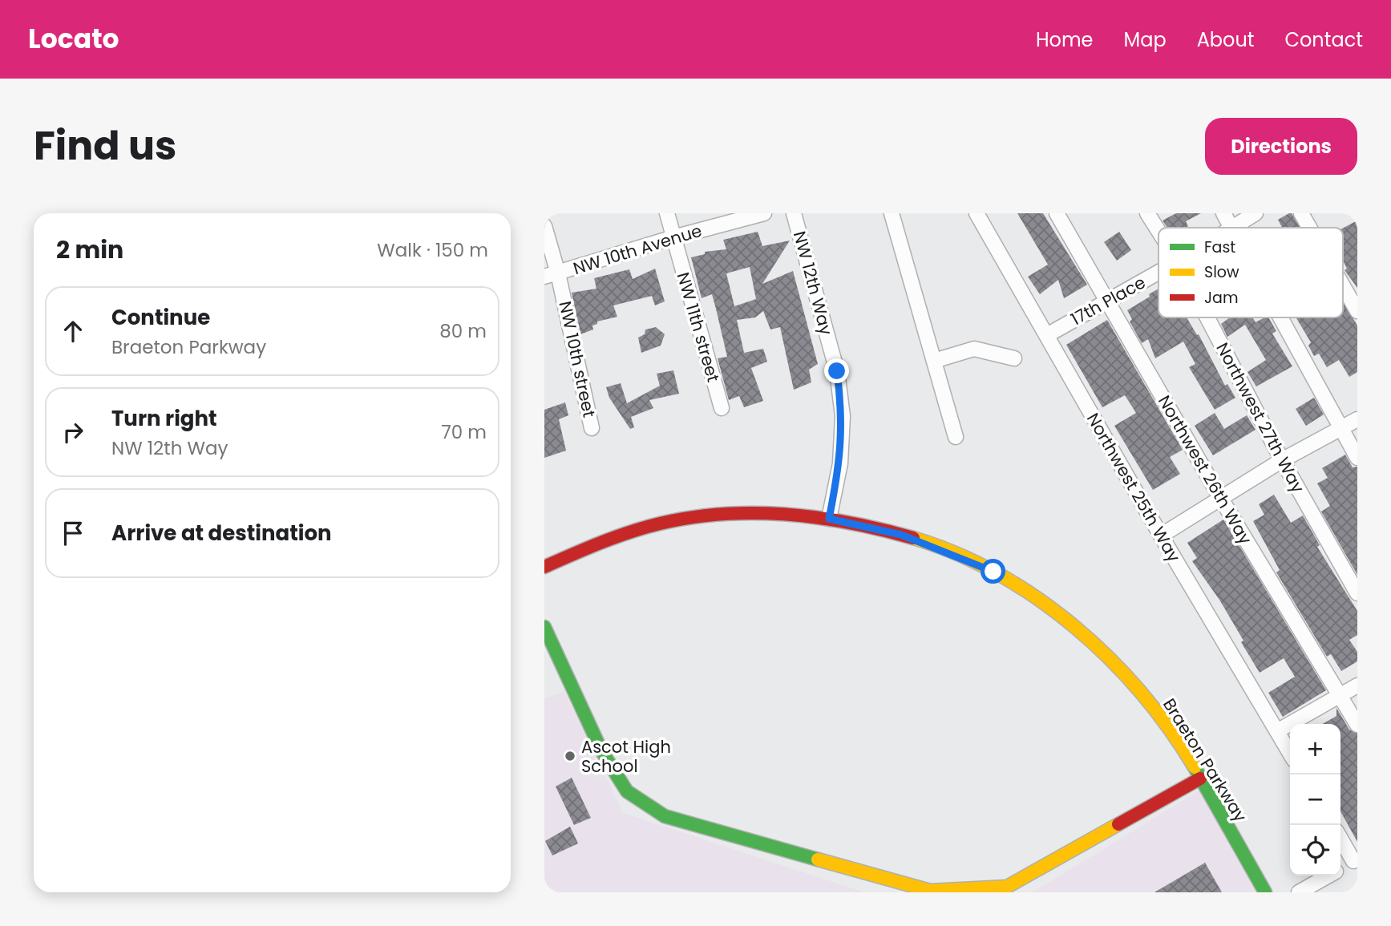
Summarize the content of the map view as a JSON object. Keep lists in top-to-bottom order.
{
  "streets": {
    "street": [
      "NW 10th Avenue",
      "NW 12th Way",
      "17th Place",
      "NW 11th street",
      "NW 10th street",
      "Northwest 27th Way",
      "Northwest 26th Way",
      "Northwest 25th Way",
      "Braeton Parkway"
    ]
  },
  "crossings": [
    ["NW 10th Avenue", "NW 11th street"],
    ["NW 10th Avenue", "NW 10th street"],
    ["NW 12th Way", "Braeton Parkway"],
    ["17th Place", "Northwest 26th Way"],
    ["17th Place", "Northwest 25th Way"]
  ],
  "places": ["Ascot High School"],
  "legend": ["Fast", "Slow", "Jam"],
  "page": {
    "header": "Locato",
    "nav": [
      "Home",
      "Map",
      "About",
      "Contact"
    ],
    "title": "Find us",
    "buttons": "Directions",
    "heading": ["2 min", "Walk · 150 m"],
    "list": [
      ["Continue", "Braeton Parkway", "80 m"],
      ["Turn right", "NW 12th Way", "70 m"],
      "Arrive at destination"
    ],
    "map_buttons": ["+", "−"]
  }
}
